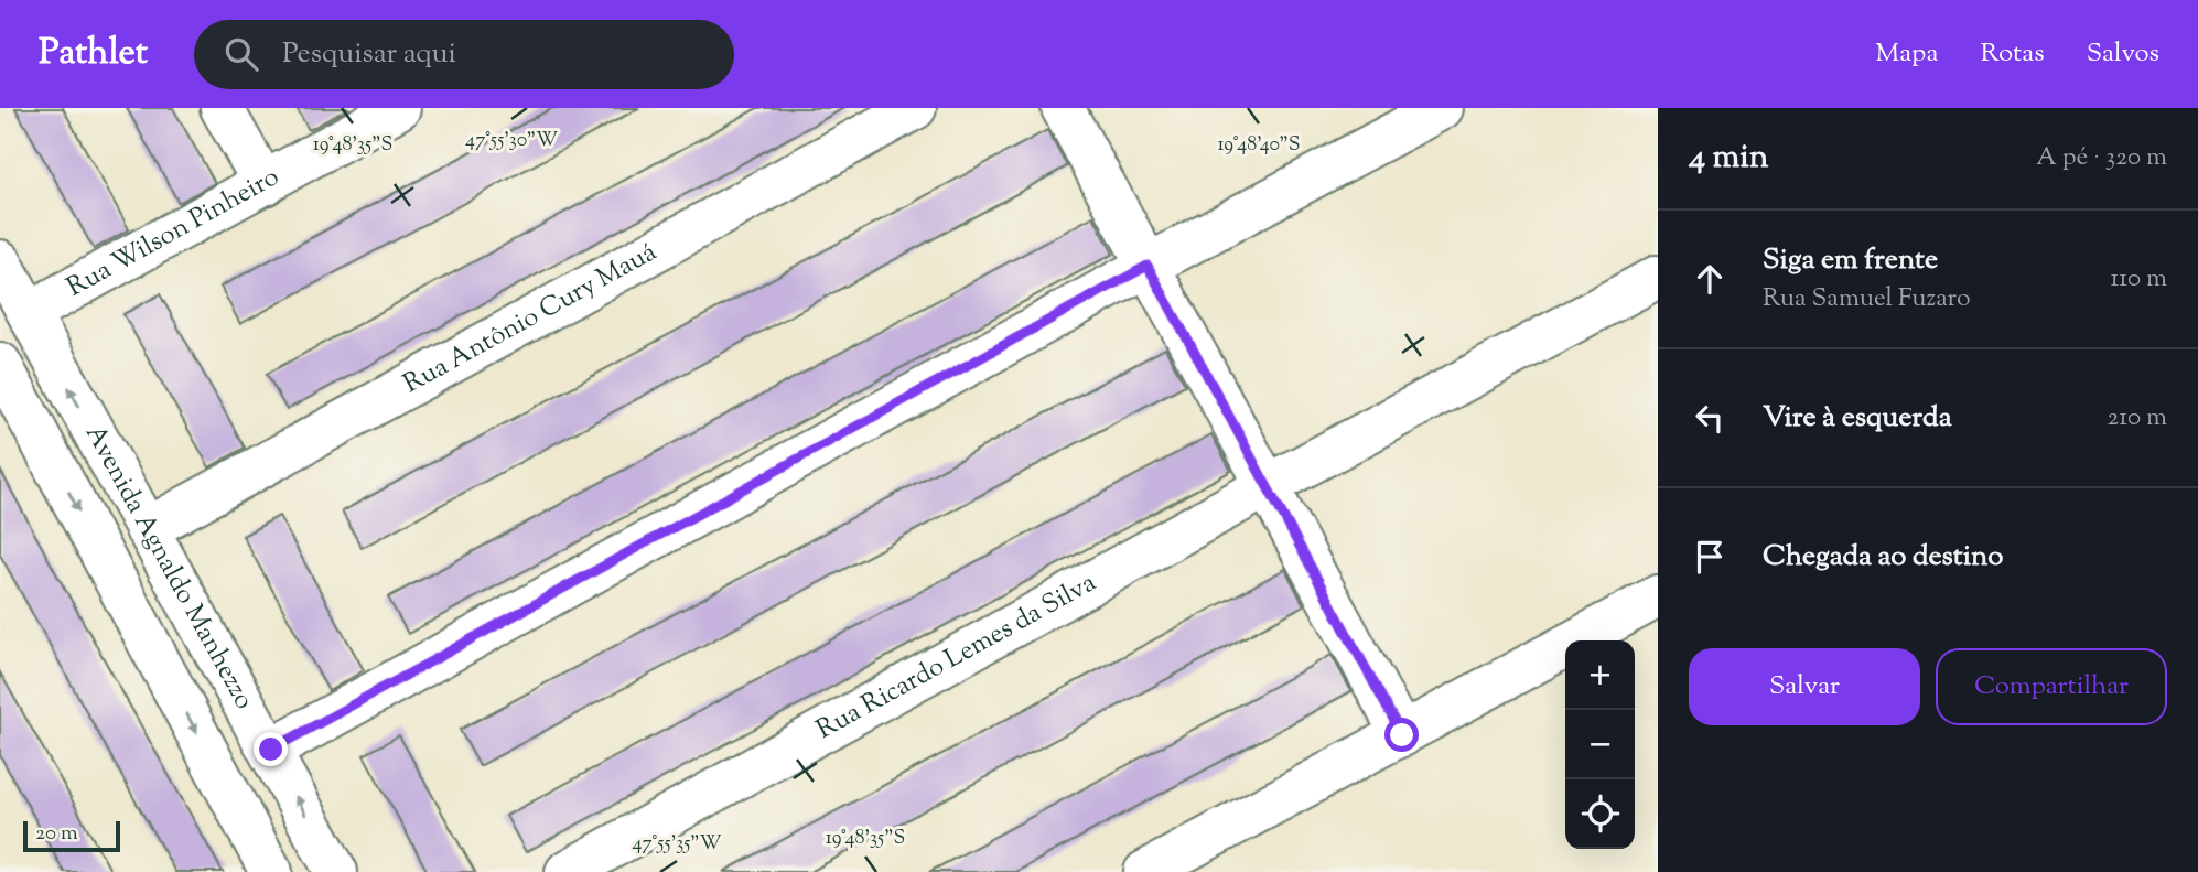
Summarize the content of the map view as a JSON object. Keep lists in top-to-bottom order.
{
  "streets": {
    "street": [
      "Rua Wilson Pinheiro",
      "Rua Antônio Cury Mauá",
      "Avenida Agnaldo Manhezzo",
      "Rua Ricardo Lemes da Silva"
    ]
  },
  "crossings": [
    ["Rua Wilson Pinheiro", "Avenida Agnaldo Manhezzo"],
    ["Rua Antônio Cury Mauá", "Avenida Agnaldo Manhezzo"]
  ],
  "scale_bar": "20 m",
  "page": {
    "header": "Pathlet",
    "search": "Pesquisar aqui",
    "nav": ["Mapa", "Rotas", "Salvos"],
    "heading": ["4 min", "A pé · 320 m"],
    "list": [
      ["Siga em frente", "Rua Samuel Fuzaro", "110 m"],
      ["Vire à esquerda", "210 m"],
      "Chegada ao destino"
    ],
    "buttons": ["Salvar", "Compartilhar"],
    "map_buttons": ["+", "−"],
    "scale": "20 m"
  },
  "coordinates": [
    "47°55'30\"W",
    "19°48'35\"S",
    "19°48'40\"S",
    "47°55'35\"W"
  ]
}
